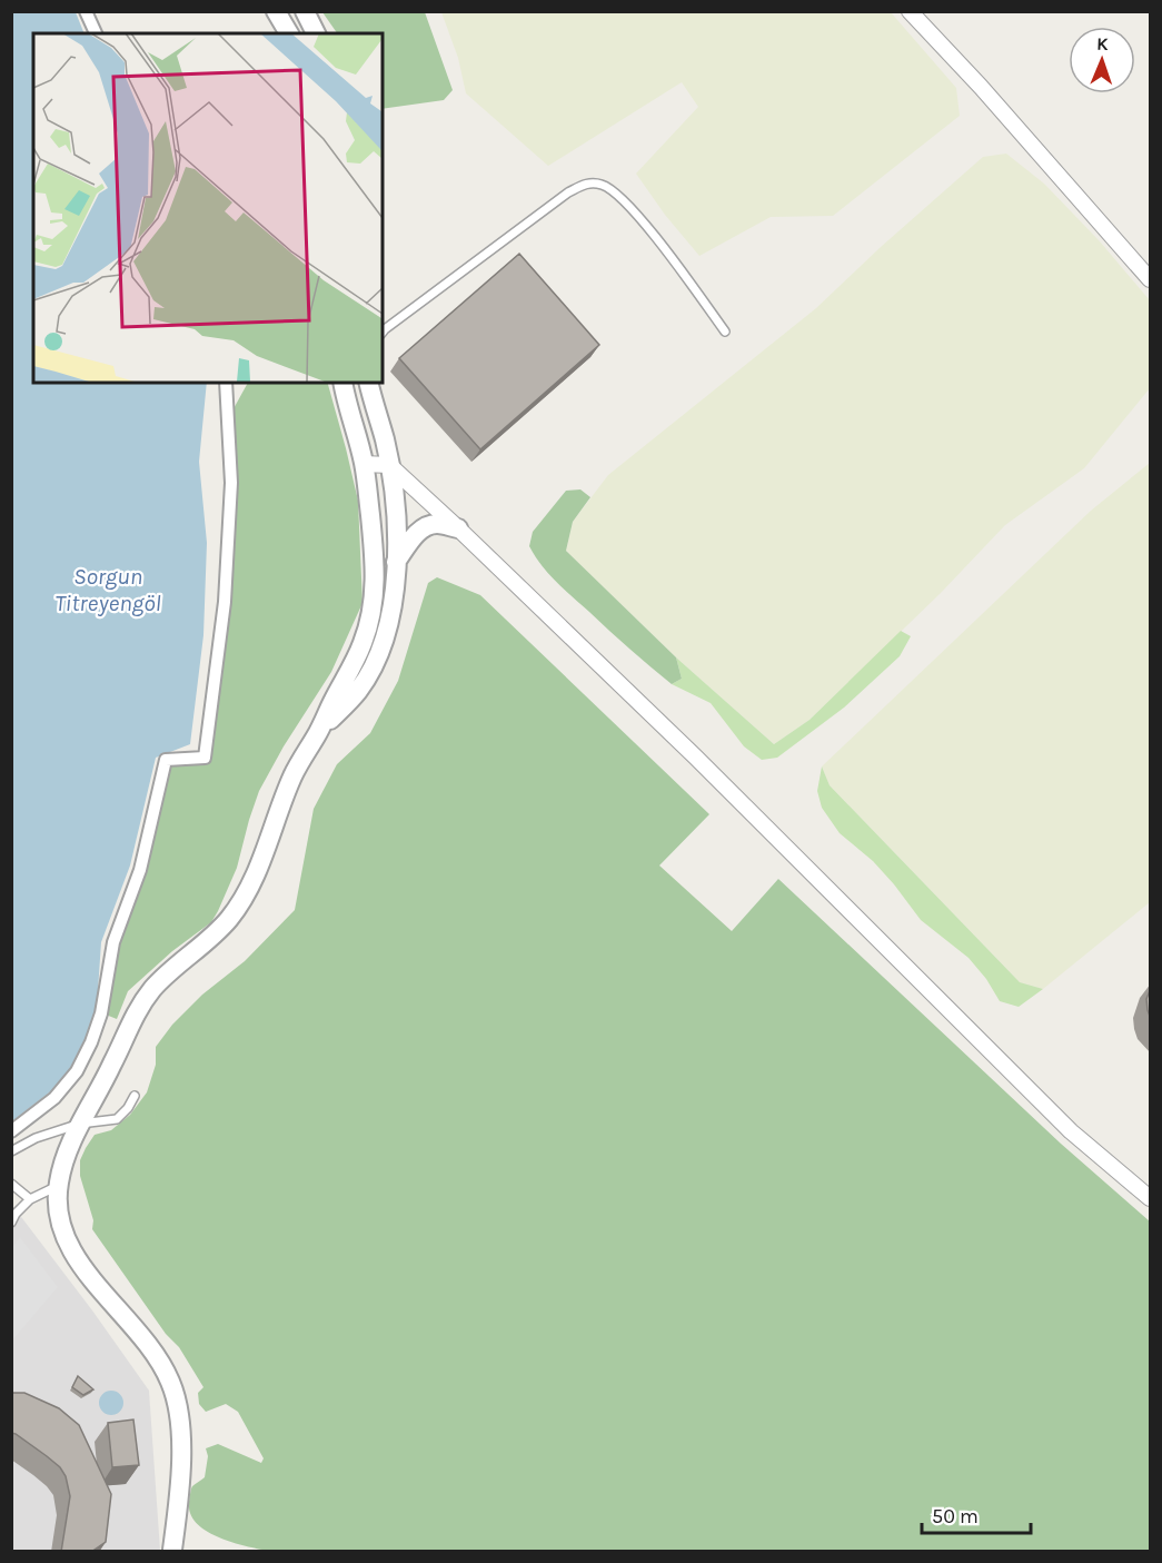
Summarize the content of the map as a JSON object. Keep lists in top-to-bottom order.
{
  "water": ["Sorgun Titreyengöl"],
  "scale_bar": "50 m",
  "north": "top"
}
